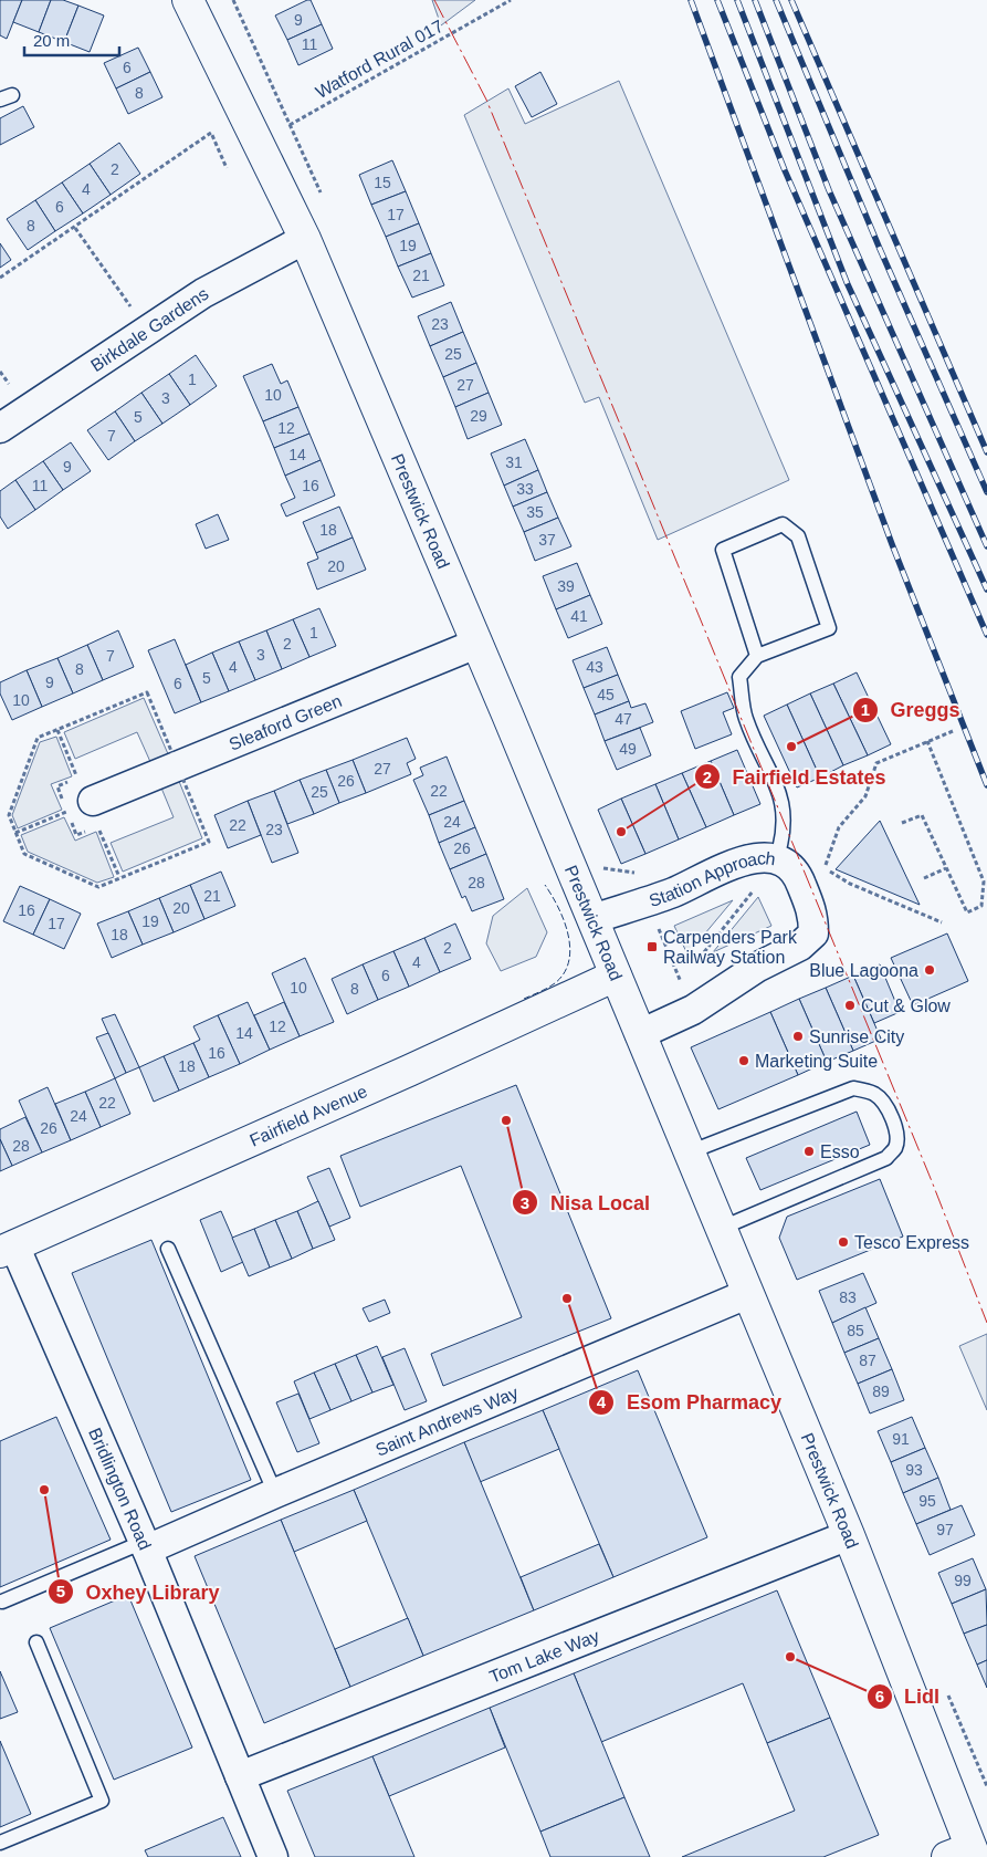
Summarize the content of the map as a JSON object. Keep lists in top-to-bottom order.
{
  "streets": {
    "main road": ["Prestwick Road", "Fairfield Avenue"],
    "street": [
      "Birkdale Gardens",
      "Sleaford Green",
      "Station Approach",
      "Saint Andrews Way",
      "Bridlington Road",
      "Tom Lake Way"
    ],
    "path": ["Watford Rural 017"]
  },
  "crossings": [
    ["Birkdale Gardens", "Prestwick Road"],
    ["Prestwick Road", "Sleaford Green"],
    ["Prestwick Road", "Station Approach"],
    ["Prestwick Road", "Fairfield Avenue"],
    ["Prestwick Road", "Saint Andrews Way"],
    ["Prestwick Road", "Tom Lake Way"],
    ["Fairfield Avenue", "Bridlington Road"],
    ["Saint Andrews Way", "Bridlington Road"],
    ["Bridlington Road", "Tom Lake Way"]
  ],
  "places": {
    "other": [
      "Greggs",
      "Fairfield Estates",
      "Blue Lagoona",
      "Cut & Glow",
      "Sunrise City",
      "Marketing Suite",
      "Nisa Local",
      "Esso",
      "Tesco Express",
      "Esom Pharmacy",
      "Oxhey Library",
      "Lidl"
    ],
    "transit": ["Carpenders Park Railway Station"]
  },
  "house_numbers": [
    "9",
    "11",
    "6",
    "8",
    "2",
    "15",
    "4",
    "6",
    "17",
    "8",
    "19",
    "21",
    "23",
    "25",
    "1",
    "27",
    "10",
    "3",
    "29",
    "5",
    "12",
    "7",
    "14",
    "31",
    "9",
    "11",
    "16",
    "33",
    "35",
    "18",
    "37",
    "20",
    "39",
    "41",
    "1",
    "2",
    "3",
    "7",
    "4",
    "43",
    "8",
    "5",
    "9",
    "6",
    "45",
    "10",
    "47",
    "49",
    "27",
    "26",
    "22",
    "25",
    "24",
    "22",
    "23",
    "26",
    "28",
    "21",
    "20",
    "16",
    "19",
    "17",
    "18",
    "2",
    "4",
    "6",
    "10",
    "8",
    "12",
    "14",
    "16",
    "18",
    "22",
    "24",
    "26",
    "28",
    "83",
    "85",
    "87",
    "89",
    "91",
    "93",
    "95",
    "97",
    "99"
  ],
  "scale_bar": "20 m"
}
